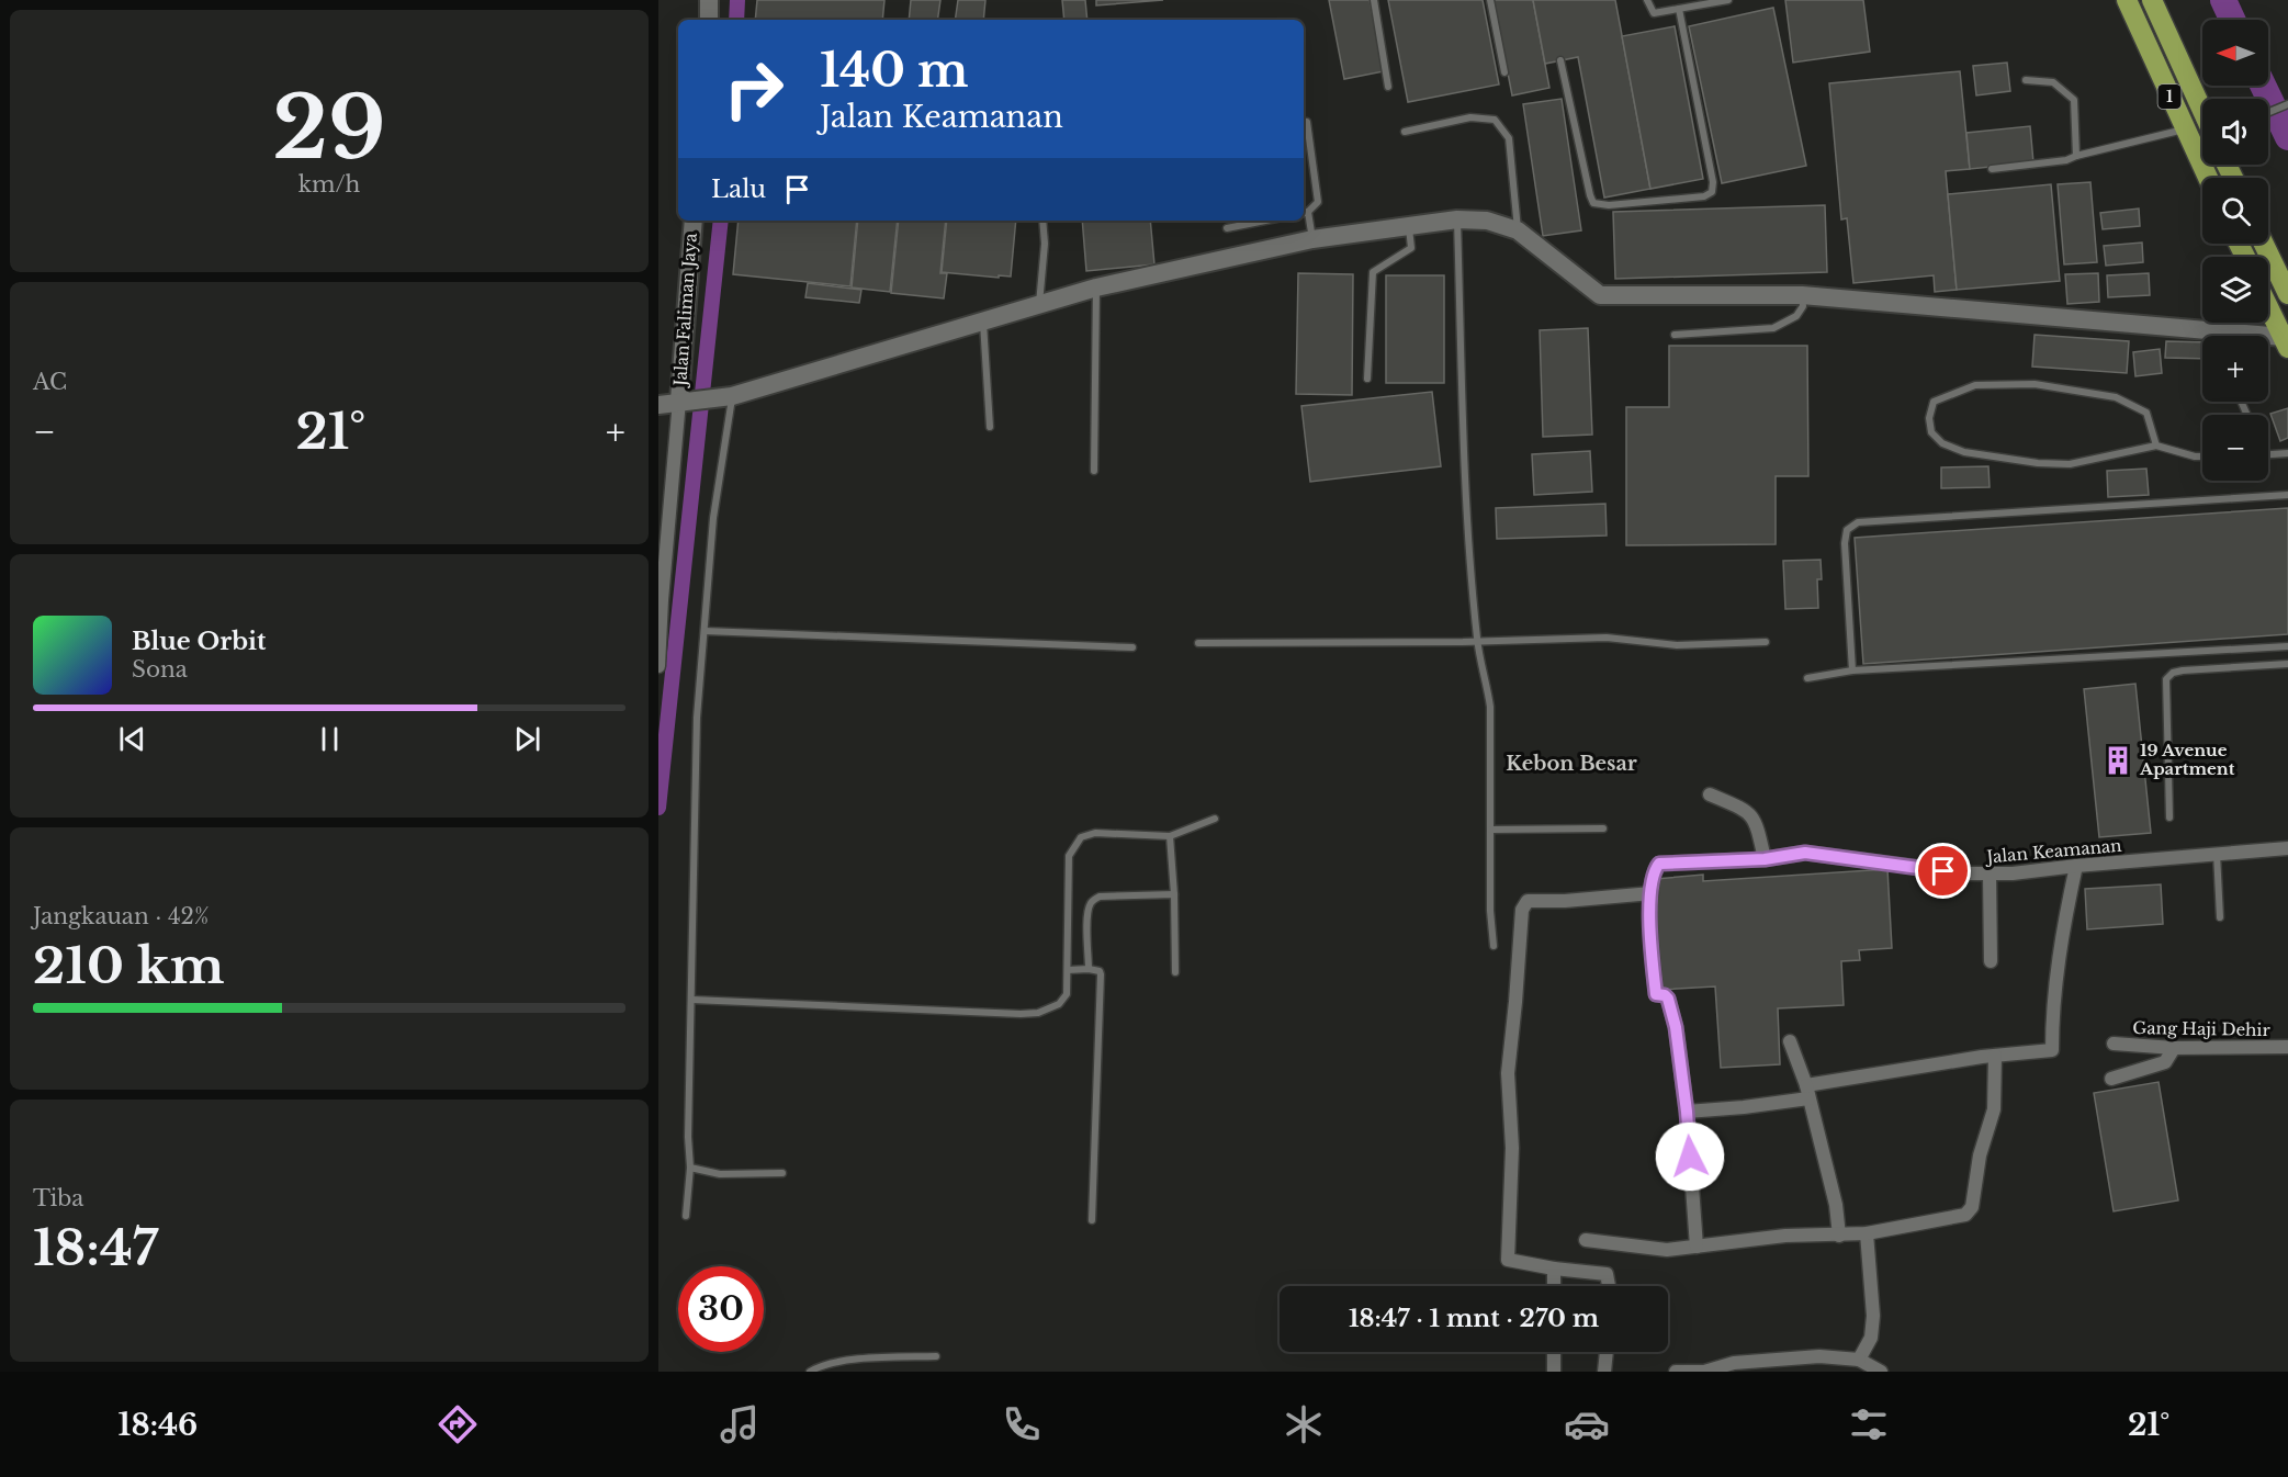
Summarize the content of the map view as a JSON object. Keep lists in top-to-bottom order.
{
  "streets": {
    "highway": ["1"],
    "street": ["Jalan Faliman Jaya", "Jalan Keamanan", "Gang Haji Dehir"]
  },
  "districts": ["Kebon Besar"],
  "places": {
    "building": ["19 Avenue Apartment"]
  },
  "north": "left",
  "page": {
    "tile": [
      ["29", "km/h"],
      "AC",
      ["Jangkauan · 42%", "210 km"],
      ["Tiba", "18:47"]
    ],
    "map_buttons": ["+", "−"],
    "turn": ["140 m", "Jalan Keamanan"],
    "then": "Lalu",
    "heat": ["−", "21°", "+"],
    "song": ["Blue Orbit", "Sona"],
    "limit": "30",
    "trip": "18:47 · 1 mnt · 270 m",
    "tabs": ["18:46", "21°"]
  }
}
